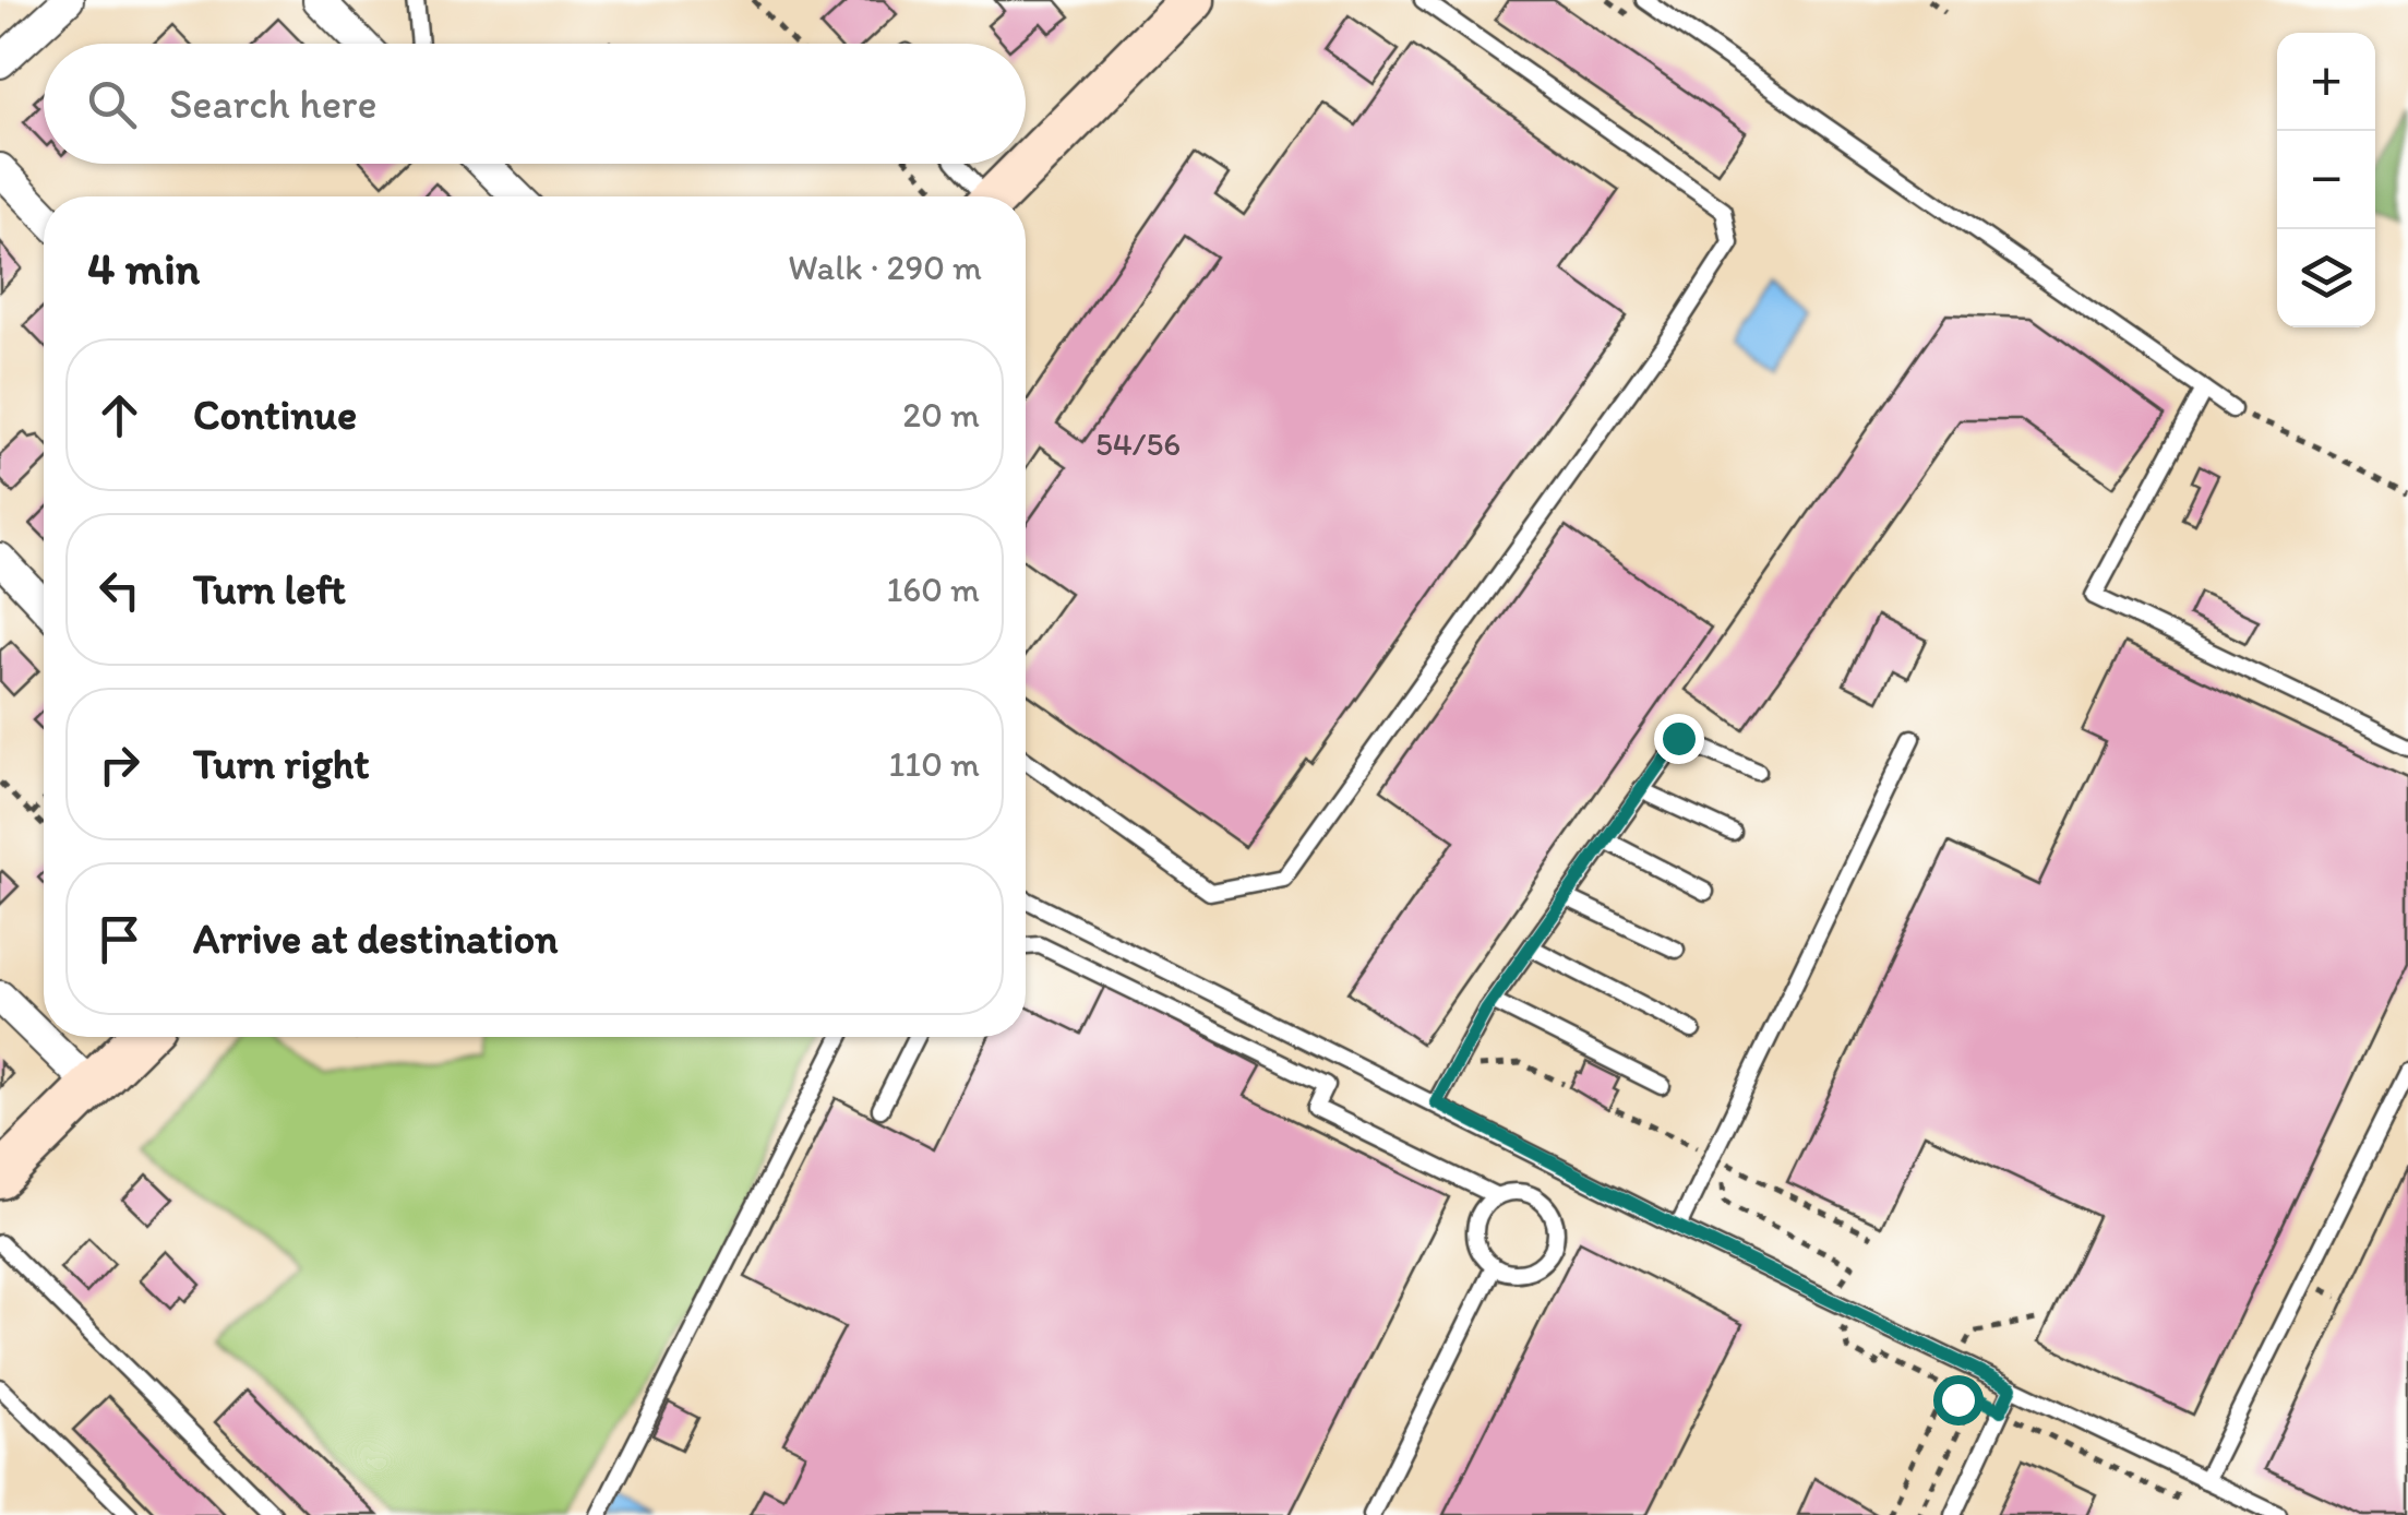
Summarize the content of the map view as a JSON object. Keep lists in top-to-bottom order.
{
  "house_numbers": ["54/56"],
  "page": {
    "map_buttons": ["+", "−"],
    "search": "Search here",
    "heading": ["4 min", "Walk · 290 m"],
    "list": [
      ["Continue", "20 m"],
      ["Turn left", "160 m"],
      ["Turn right", "110 m"],
      "Arrive at destination"
    ]
  }
}
